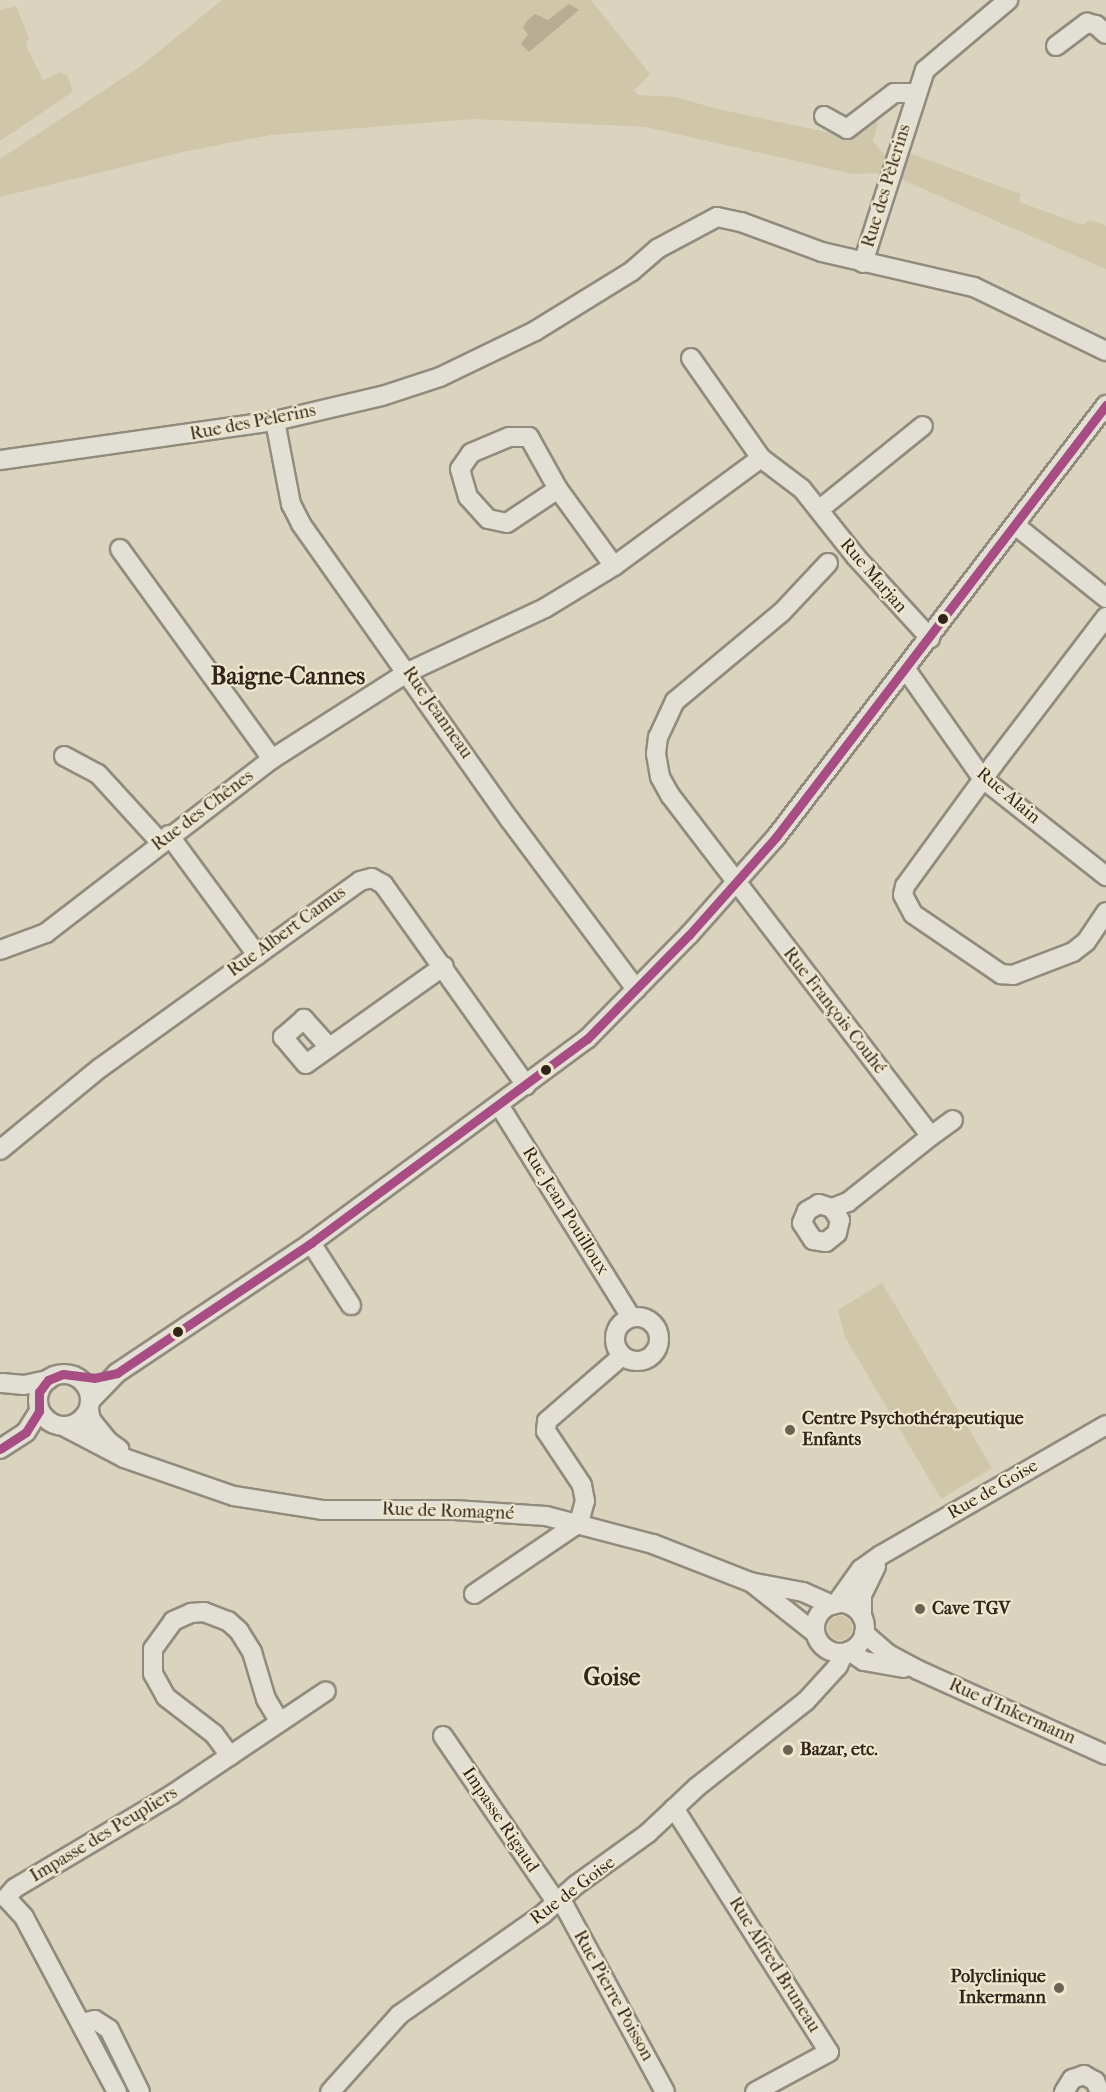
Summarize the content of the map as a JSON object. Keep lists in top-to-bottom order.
{
  "streets": {
    "street": [
      "Rue des Pèlerins",
      "Rue Marjan",
      "Rue Jeanneau",
      "Rue Alain",
      "Rue des Chênes",
      "Rue Albert Camus",
      "Rue François Couhé",
      "Rue Jean Pouilloux",
      "Rue de Goise",
      "Rue de Romagné",
      "Rue d'Inkermann",
      "Impasse Rigaud",
      "Impasse des Peupliers",
      "Rue Alfred Bruneau",
      "Rue Pierre Poisson"
    ]
  },
  "crossings": [
    ["Rue des Pèlerins", "Rue Jeanneau"],
    ["Rue Marjan", "Rue des Chênes"],
    ["Rue Jeanneau", "Rue des Chênes"],
    ["Rue de Goise", "Rue de Romagné"],
    ["Rue de Goise", "Rue d'Inkermann"],
    ["Rue de Goise", "Impasse Rigaud"],
    ["Rue de Goise", "Rue Alfred Bruneau"],
    ["Rue de Goise", "Rue Pierre Poisson"],
    ["Rue de Romagné", "Rue d'Inkermann"],
    ["Impasse Rigaud", "Rue Pierre Poisson"]
  ],
  "districts": ["Baigne-Cannes", "Goise"],
  "places": [
    "Centre Psychothérapeutique Enfants",
    "Cave TGV",
    "Bazar, etc.",
    "Polyclinique Inkermann"
  ]
}
